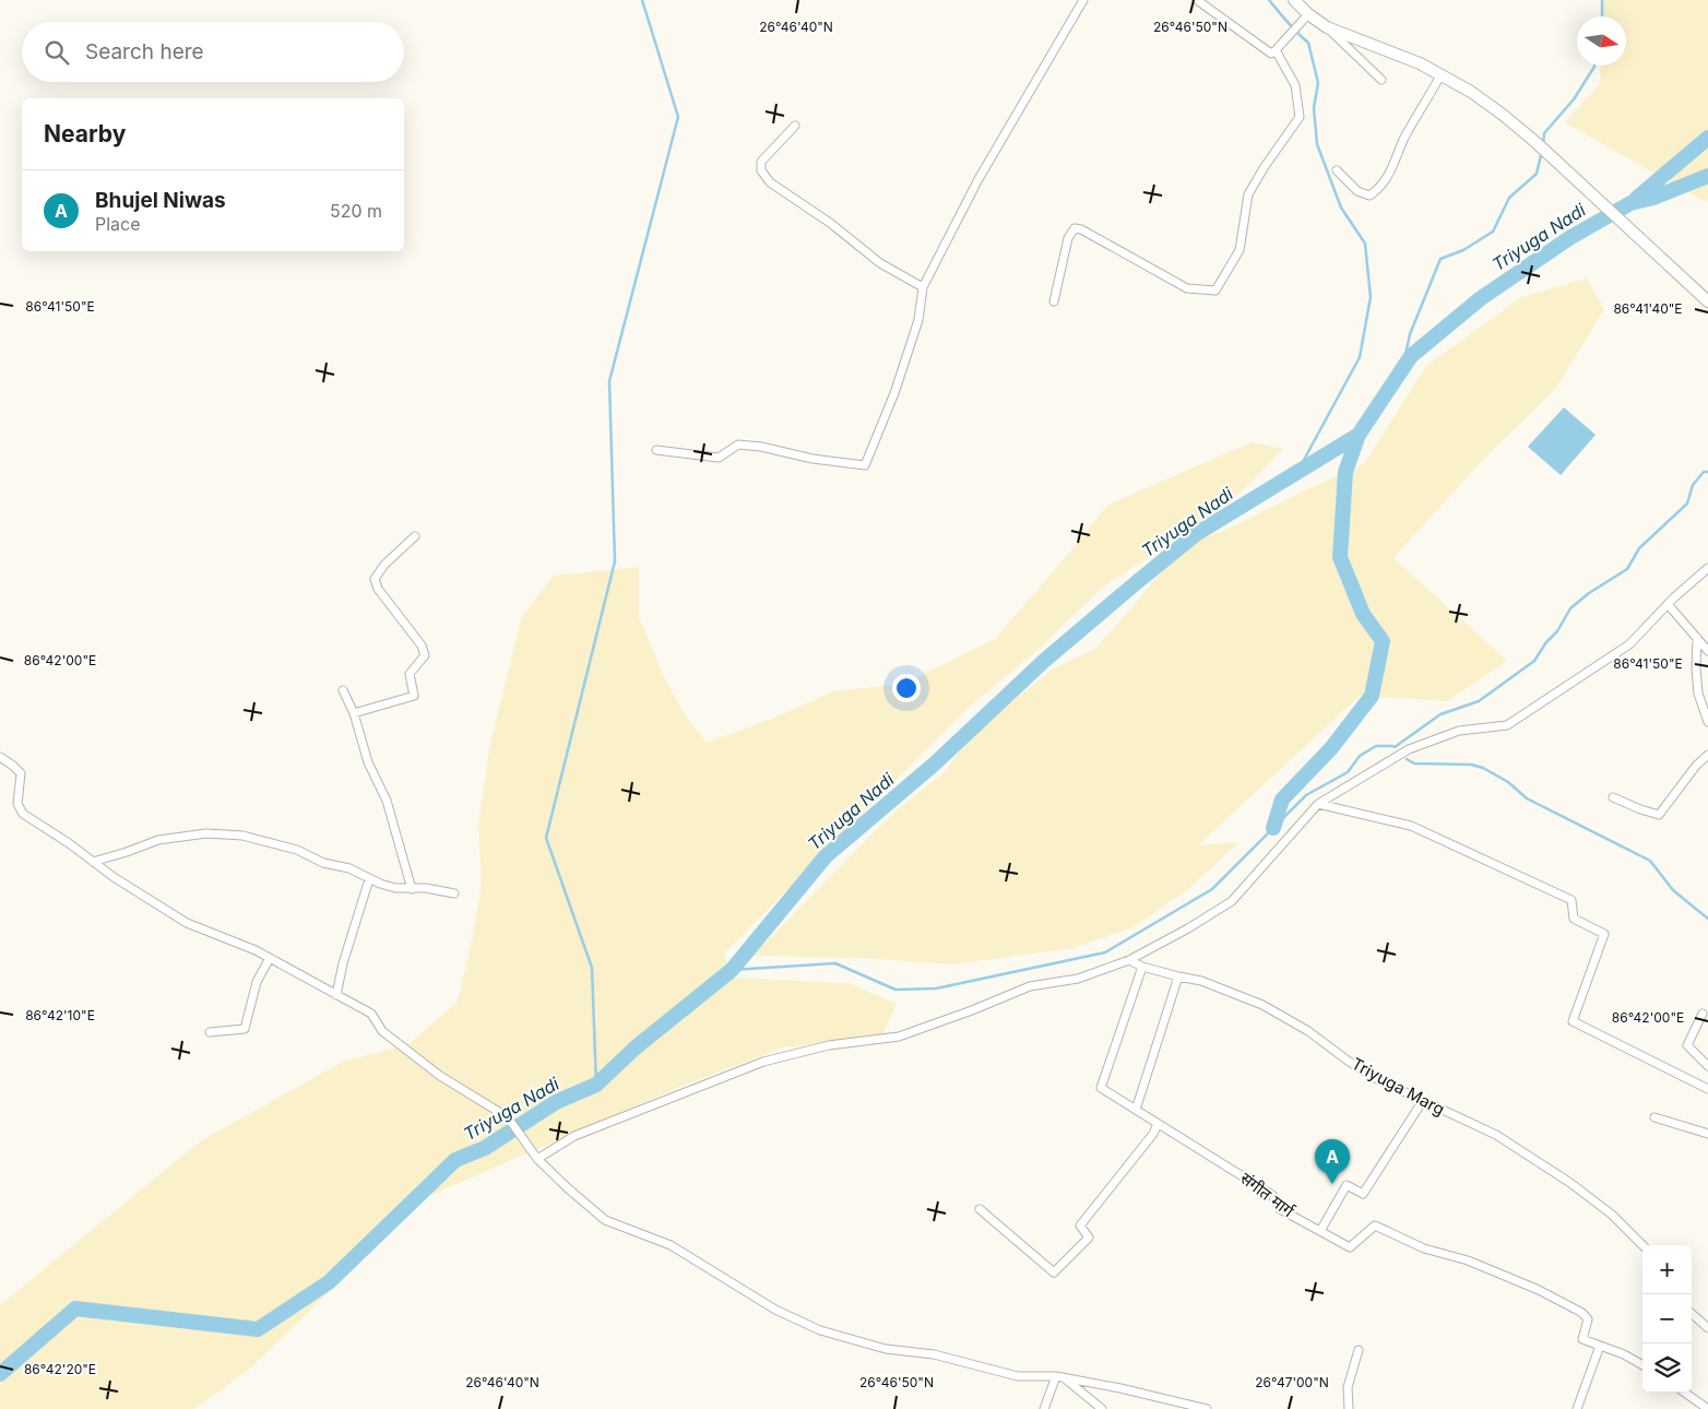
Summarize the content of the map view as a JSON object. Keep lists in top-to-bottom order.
{
  "streets": {
    "street": ["Triyuga Marg", "संगीत मार्ग"]
  },
  "crossings": [
    ["Triyuga Marg", "संगीत मार्ग"]
  ],
  "water": ["Triyuga Nadi"],
  "north": "right",
  "page": {
    "search": "Search here",
    "heading": "Nearby",
    "list": [
      {
        "mark": "A",
        "name": "Bhujel Niwas",
        "note": "Place",
        "value": "520 m"
      }
    ],
    "pins": "A",
    "map_buttons": ["+", "−"]
  },
  "coordinates": [
    "26°46'40\"N",
    "26°46'50\"N",
    "86°41'50\"E",
    "86°41'40\"E",
    "86°42'00\"E",
    "86°42'10\"E",
    "86°42'20\"E",
    "26°47'00\"N"
  ]
}
